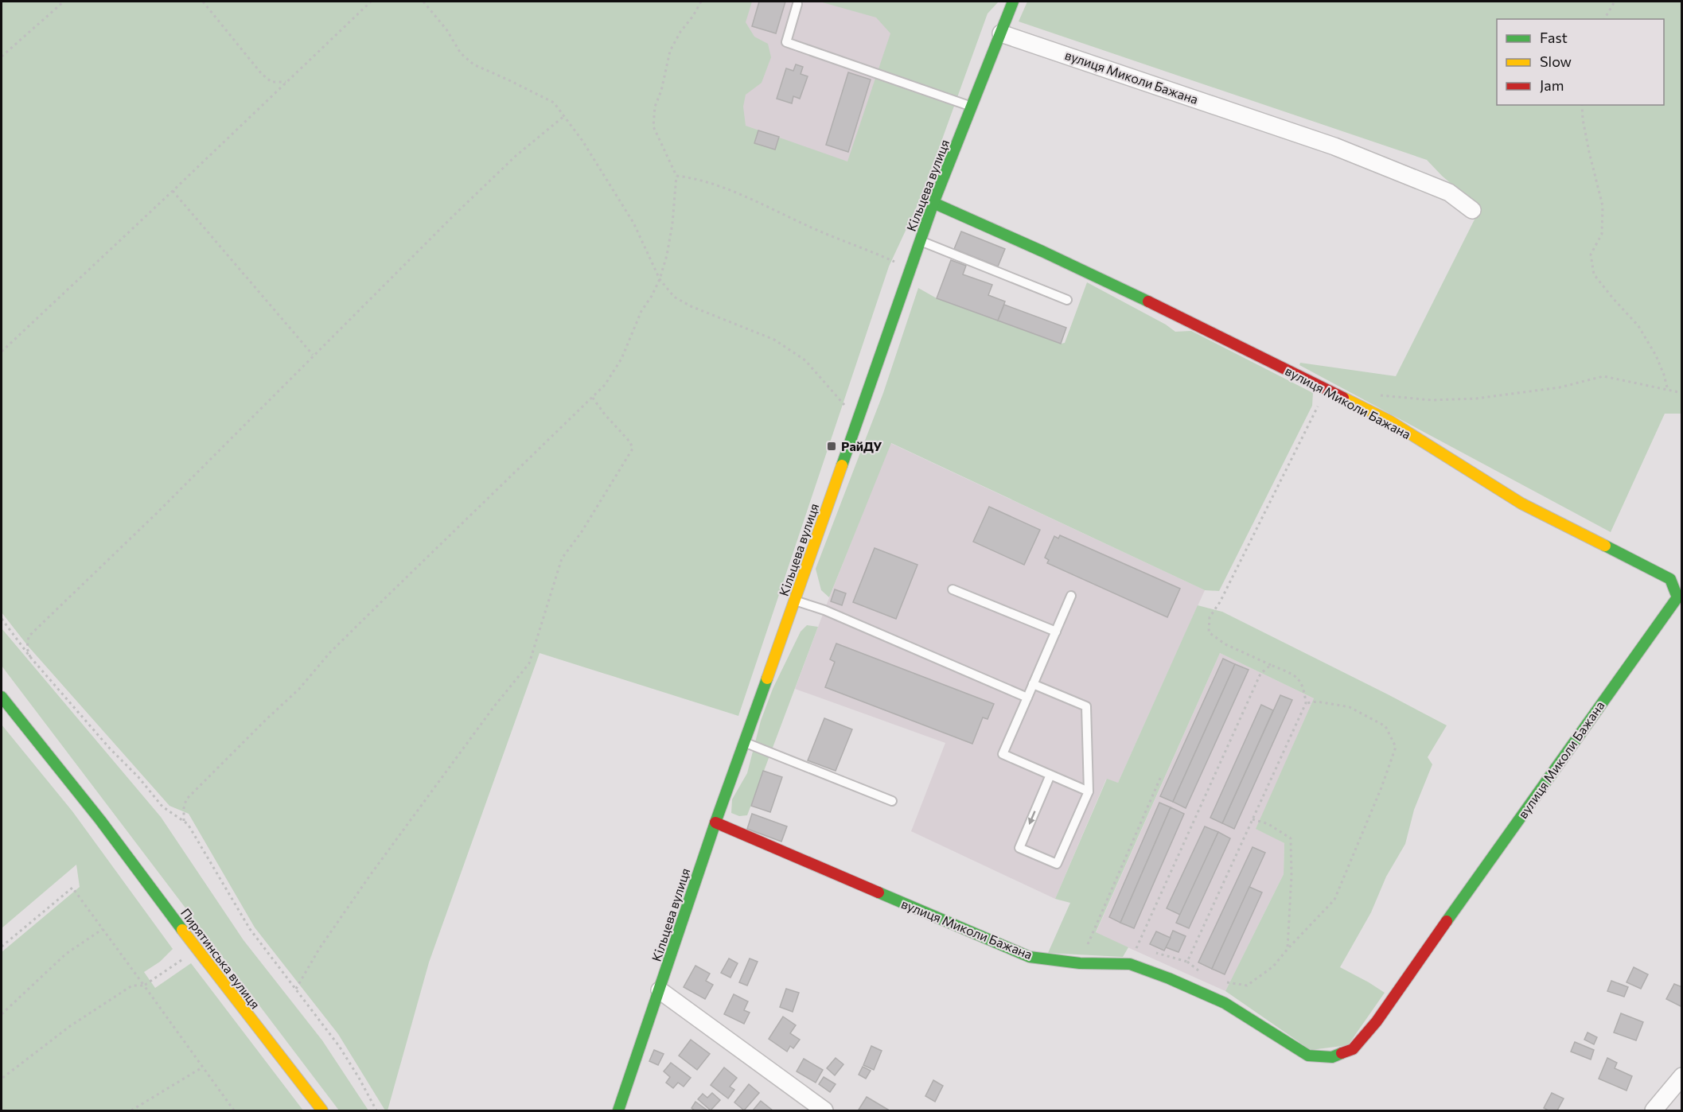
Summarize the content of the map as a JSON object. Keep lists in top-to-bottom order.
{
  "streets": {
    "street": ["вулиця Миколи Бажана", "Кільцева вулиця", "Пирятинська вулиця"]
  },
  "crossings": [
    ["вулиця Миколи Бажана", "Кільцева вулиця"]
  ],
  "places": {
    "transit": ["РайДУ"]
  },
  "legend": ["Fast", "Slow", "Jam"]
}
